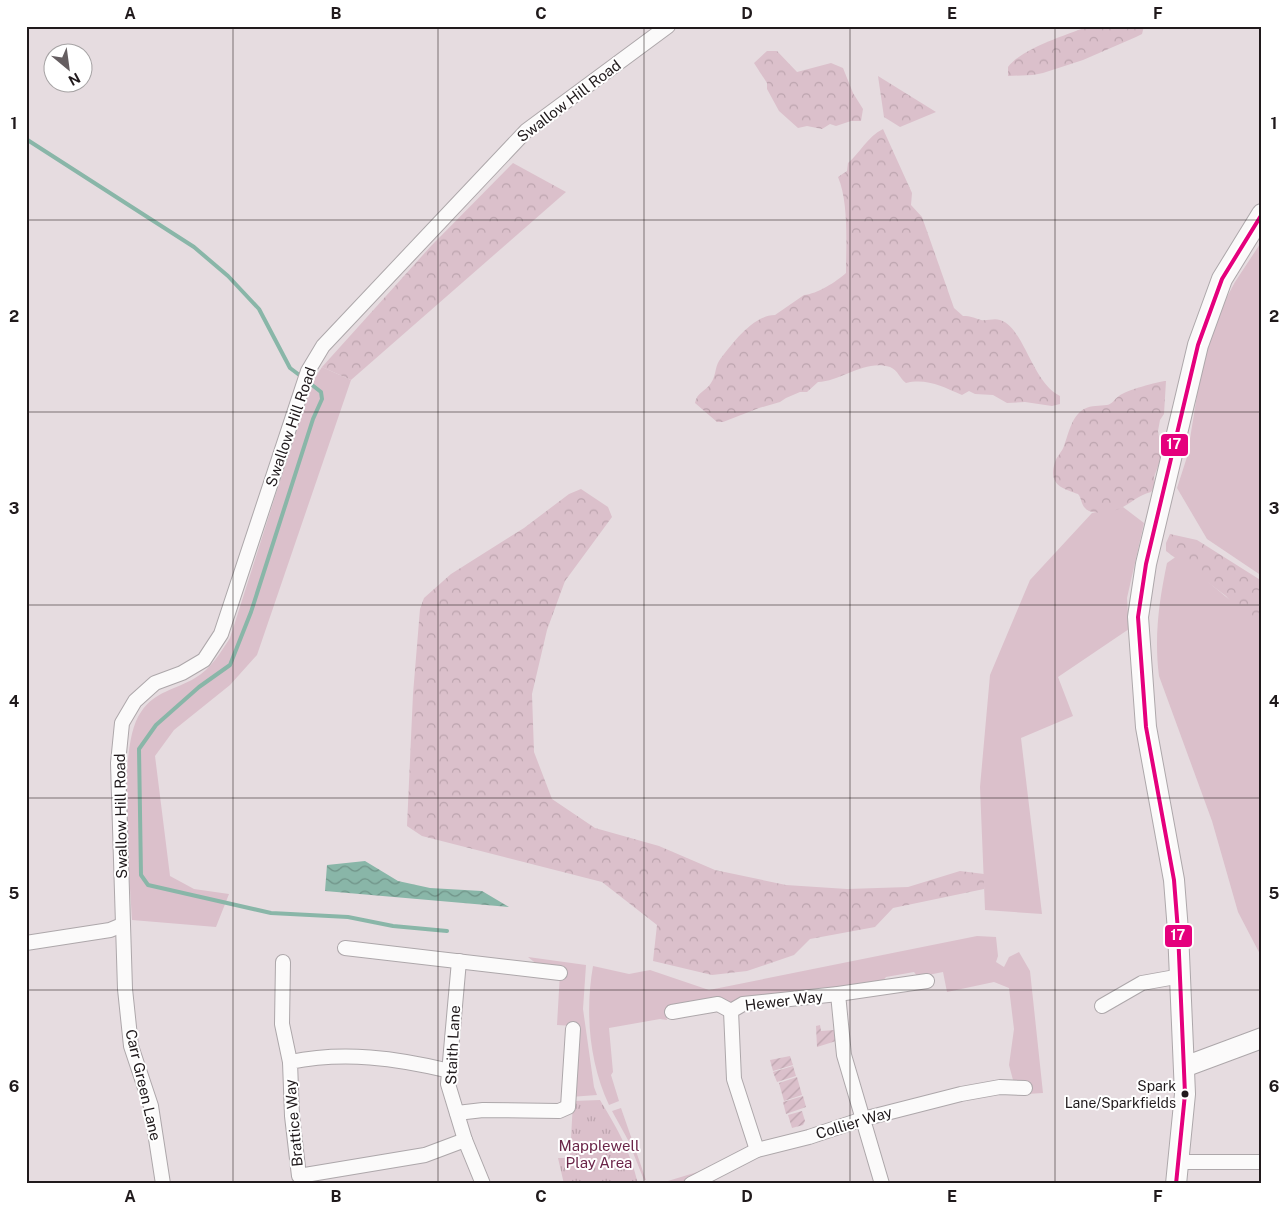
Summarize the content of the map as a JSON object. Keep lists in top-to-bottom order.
{
  "streets": {
    "street": [
      "Swallow Hill Road",
      "Hewer Way",
      "Staith Lane",
      "Carr Green Lane",
      "Brattice Way",
      "Collier Way"
    ]
  },
  "crossings": [
    ["Swallow Hill Road", "Carr Green Lane"],
    ["Hewer Way", "Collier Way"],
    ["Staith Lane", "Brattice Way"]
  ],
  "parks": ["Mapplewell Play Area"],
  "places": ["Spark Lane/Sparkfields"],
  "lines": ["transit line 17"],
  "north": "bottom right",
  "grid": {
    "columns": [
      "A",
      "B",
      "C",
      "D",
      "E",
      "F"
    ],
    "rows": [
      "1",
      "2",
      "3",
      "4",
      "5",
      "6"
    ]
  }
}
